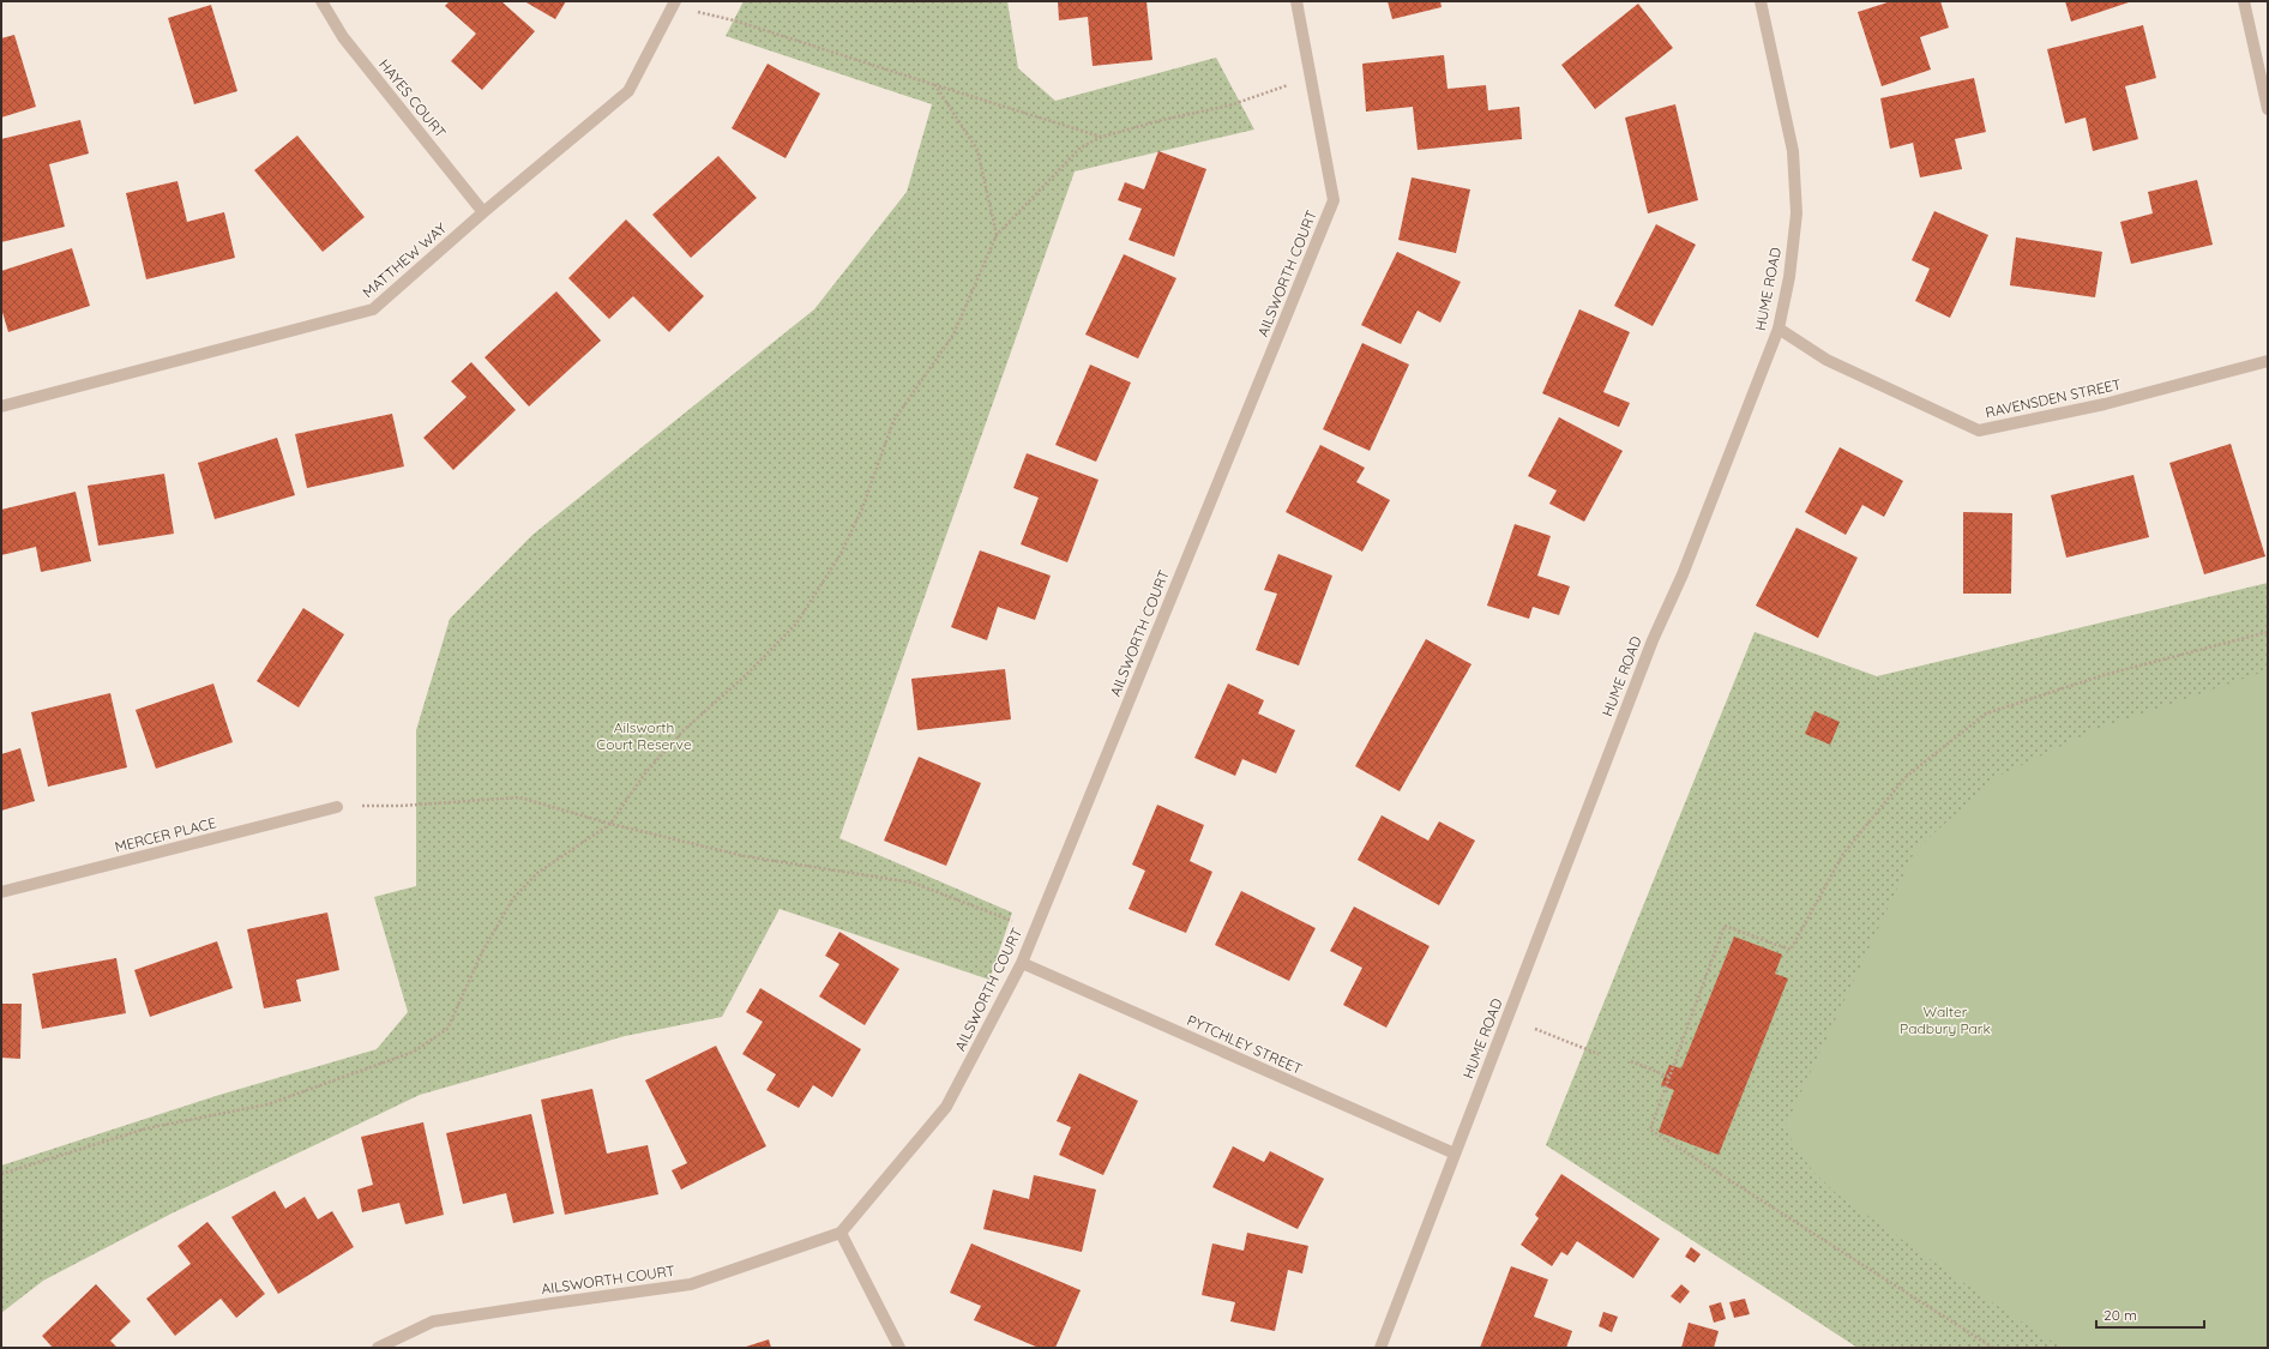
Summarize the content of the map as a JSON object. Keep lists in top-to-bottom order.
{
  "streets": {
    "street": [
      "HAYES COURT",
      "MATTHEW WAY",
      "AILSWORTH COURT",
      "HUME ROAD",
      "RAVENSDEN STREET",
      "MERCER PLACE",
      "PYTCHLEY STREET"
    ]
  },
  "crossings": [
    ["HAYES COURT", "MATTHEW WAY"],
    ["AILSWORTH COURT", "PYTCHLEY STREET"],
    ["HUME ROAD", "RAVENSDEN STREET"],
    ["HUME ROAD", "PYTCHLEY STREET"]
  ],
  "parks": ["Ailsworth Court Reserve", "Walter Padbury Park"],
  "scale_bar": "20 m"
}
